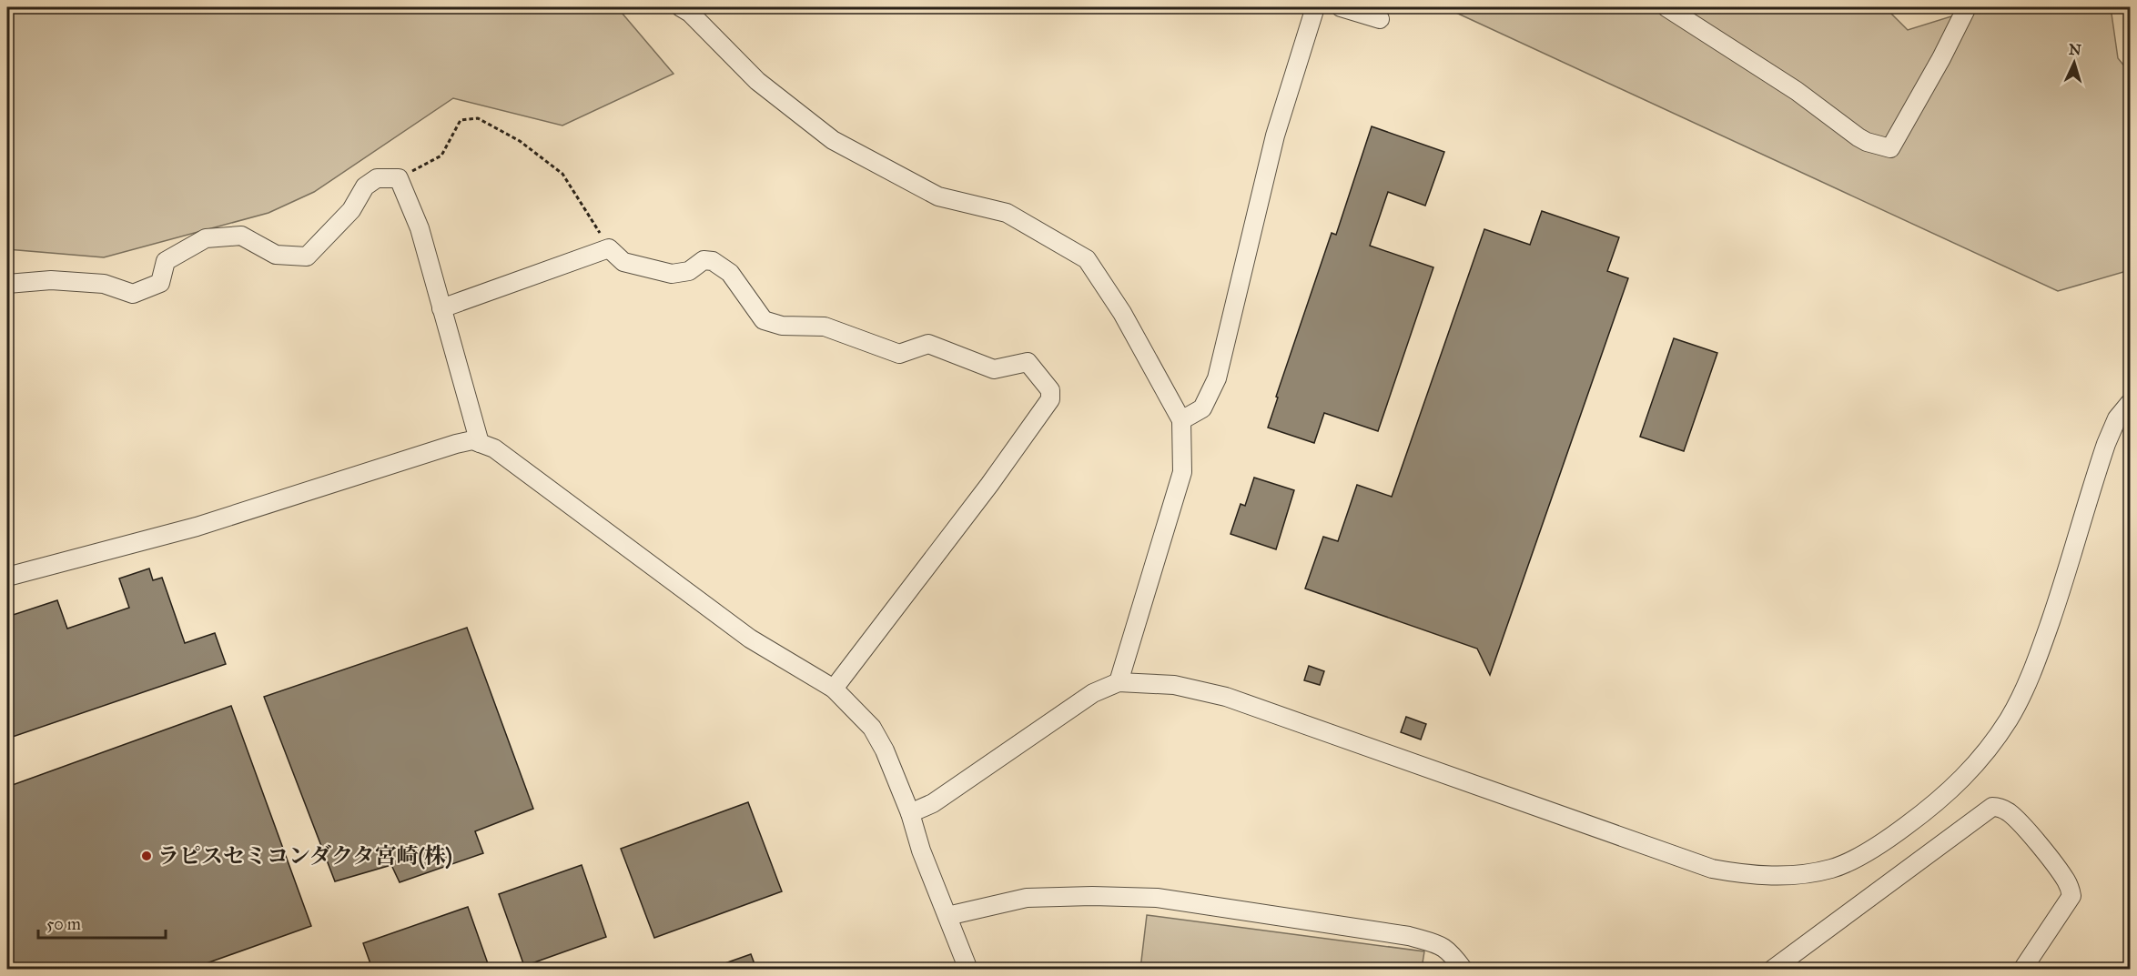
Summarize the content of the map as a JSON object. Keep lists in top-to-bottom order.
{
  "places": ["ラピスセミコンダクタ宮崎(株)"],
  "scale_bar": "50 m",
  "north": "top"
}
